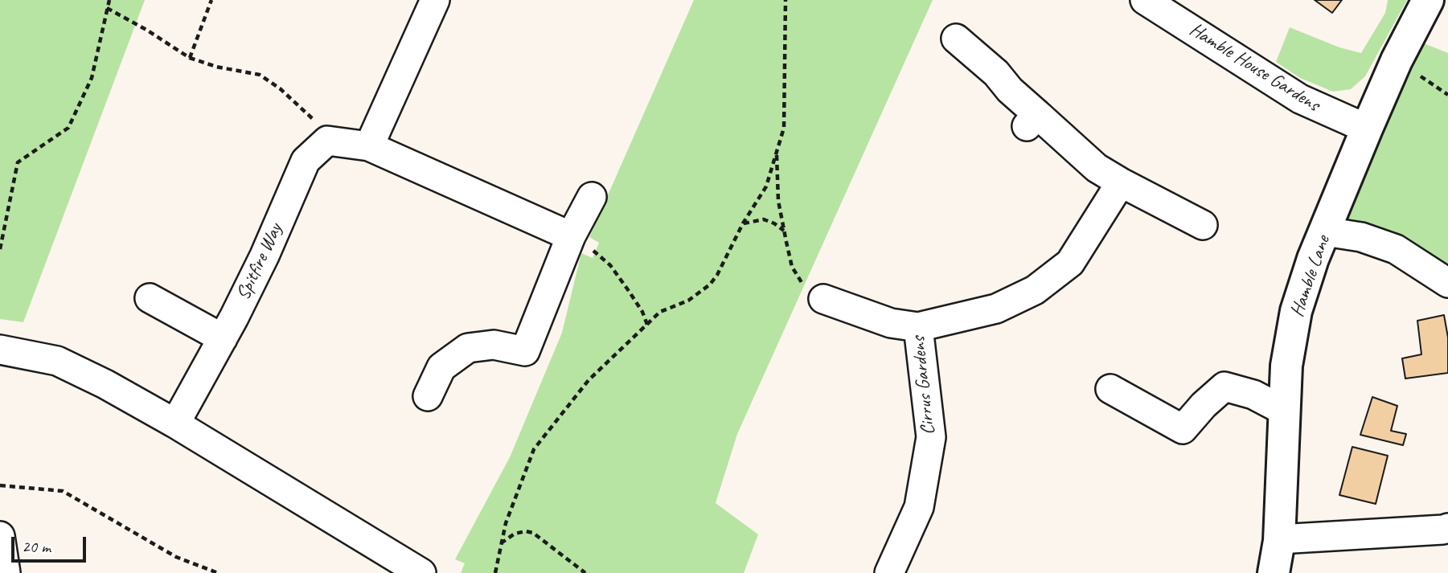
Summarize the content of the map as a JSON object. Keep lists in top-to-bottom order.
{
  "streets": {
    "main road": ["Hamble Lane"],
    "street": ["Hamble House Gardens", "Spitfire Way", "Cirrus Gardens"]
  },
  "crossings": [
    ["Hamble House Gardens", "Hamble Lane"]
  ],
  "scale_bar": "20 m"
}
